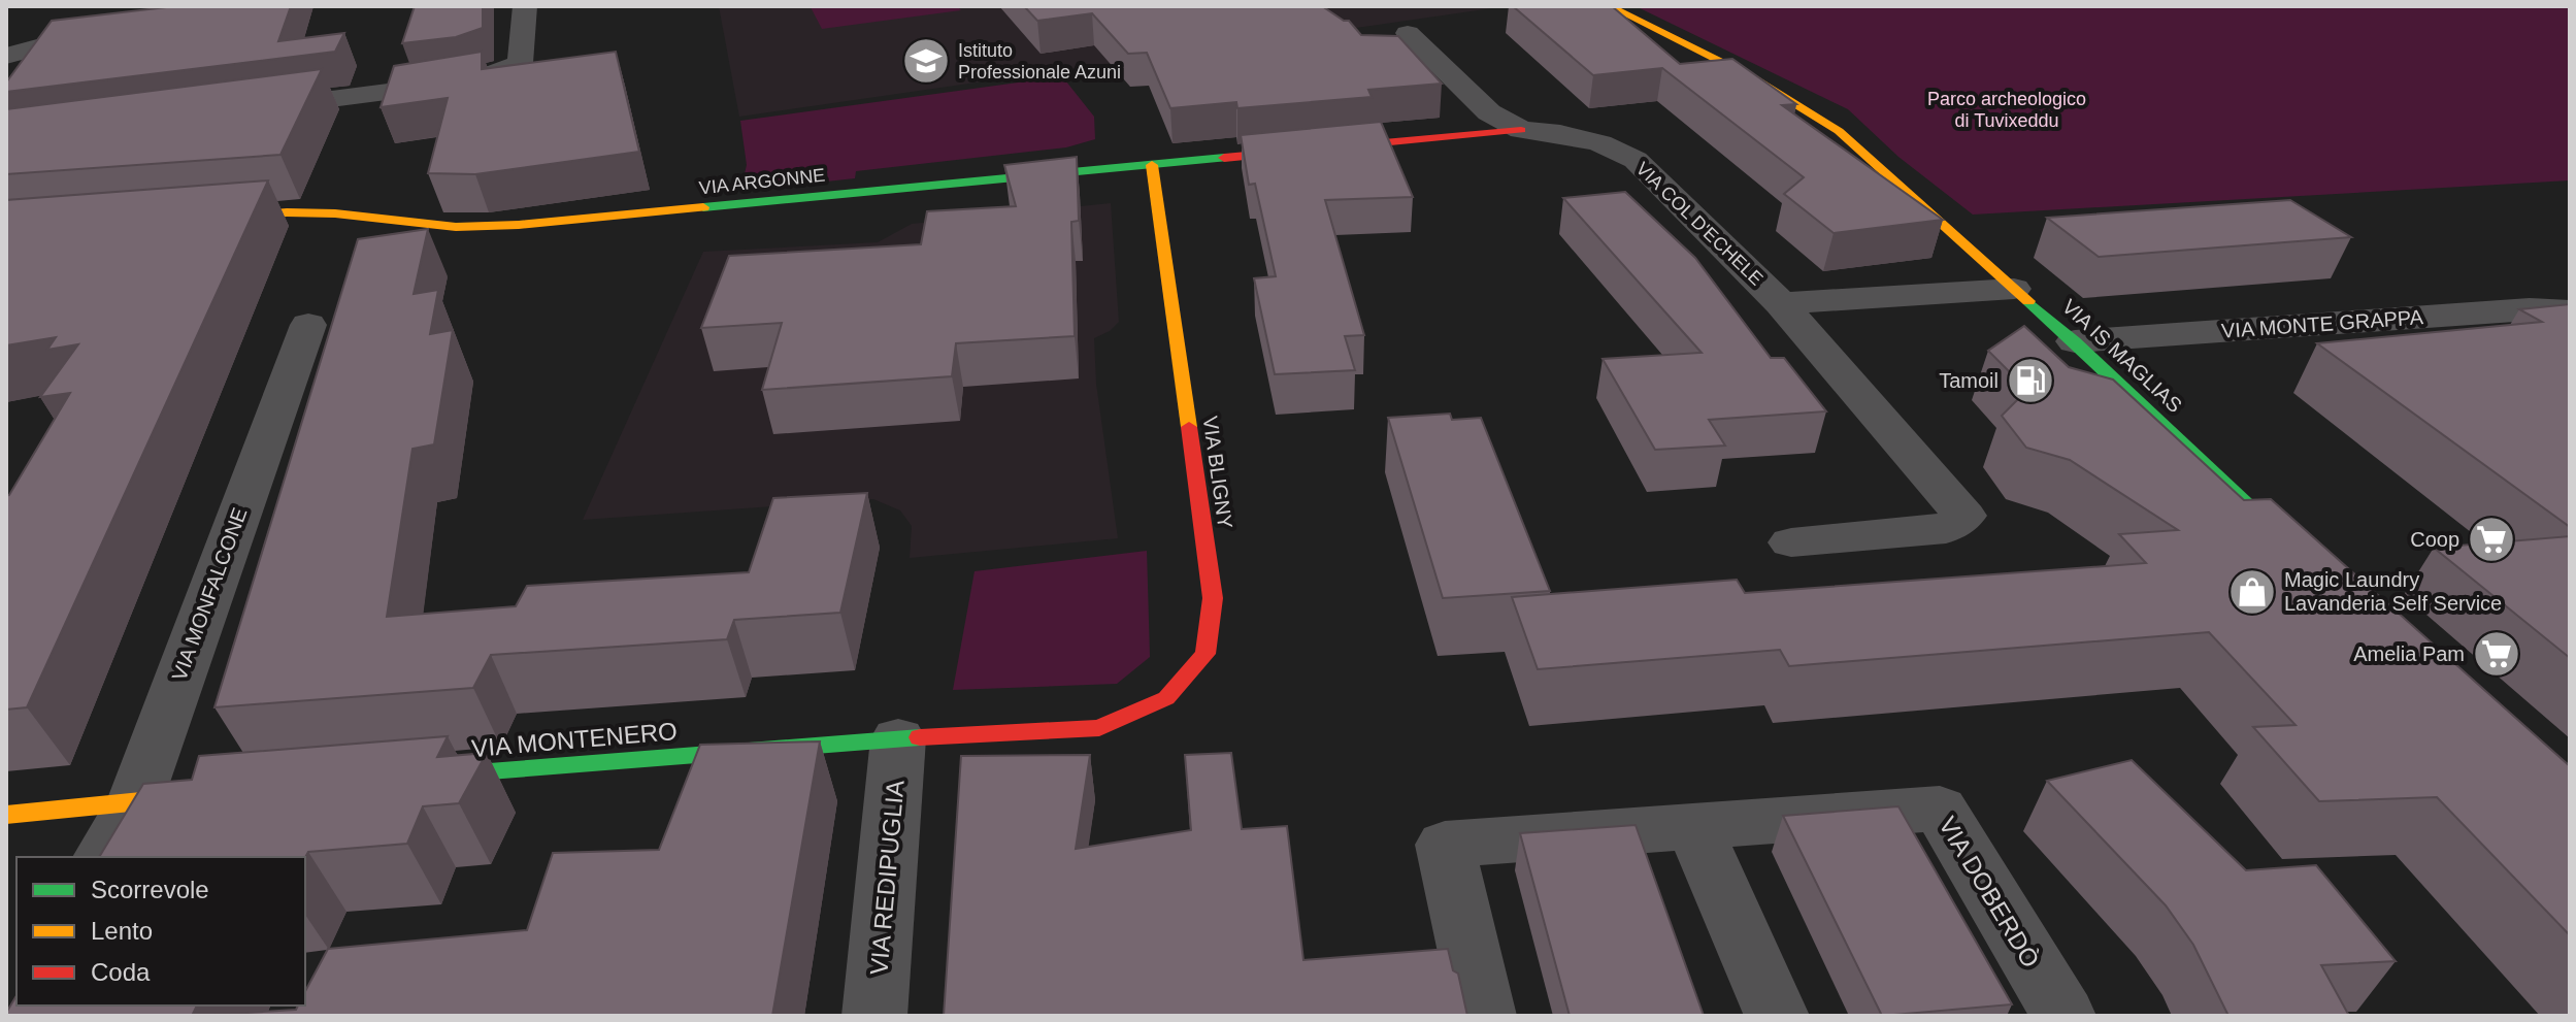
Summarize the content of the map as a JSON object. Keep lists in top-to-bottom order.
{
  "streets": {
    "street": [
      "VIA ARGONNE",
      "VIA COL D'ECHELE",
      "VIA MONTE GRAPPA",
      "VIA IS MAGLIAS",
      "VIA BLIGNY",
      "VIA MONFALCONE",
      "VIA MONTENERO",
      "VIA REDIPUGLIA",
      "VIA DOBERDÒ"
    ]
  },
  "crossings": [
    ["VIA ARGONNE", "VIA COL D'ECHELE"],
    ["VIA ARGONNE", "VIA BLIGNY"],
    ["VIA COL D'ECHELE", "VIA IS MAGLIAS"],
    ["VIA MONTE GRAPPA", "VIA IS MAGLIAS"],
    ["VIA BLIGNY", "VIA MONTENERO"],
    ["VIA MONTENERO", "VIA REDIPUGLIA"]
  ],
  "parks": ["Parco archeologico di Tuvixeddu"],
  "places": {
    "school or university": ["Istituto Professionale Azuni"],
    "fuel station": ["Tamoil"],
    "supermarket": ["Coop", "Amelia Pam"],
    "shop": ["Magic Laundry Lavanderia Self Service"]
  },
  "legend": ["Scorrevole", "Lento", "Coda"]
}
